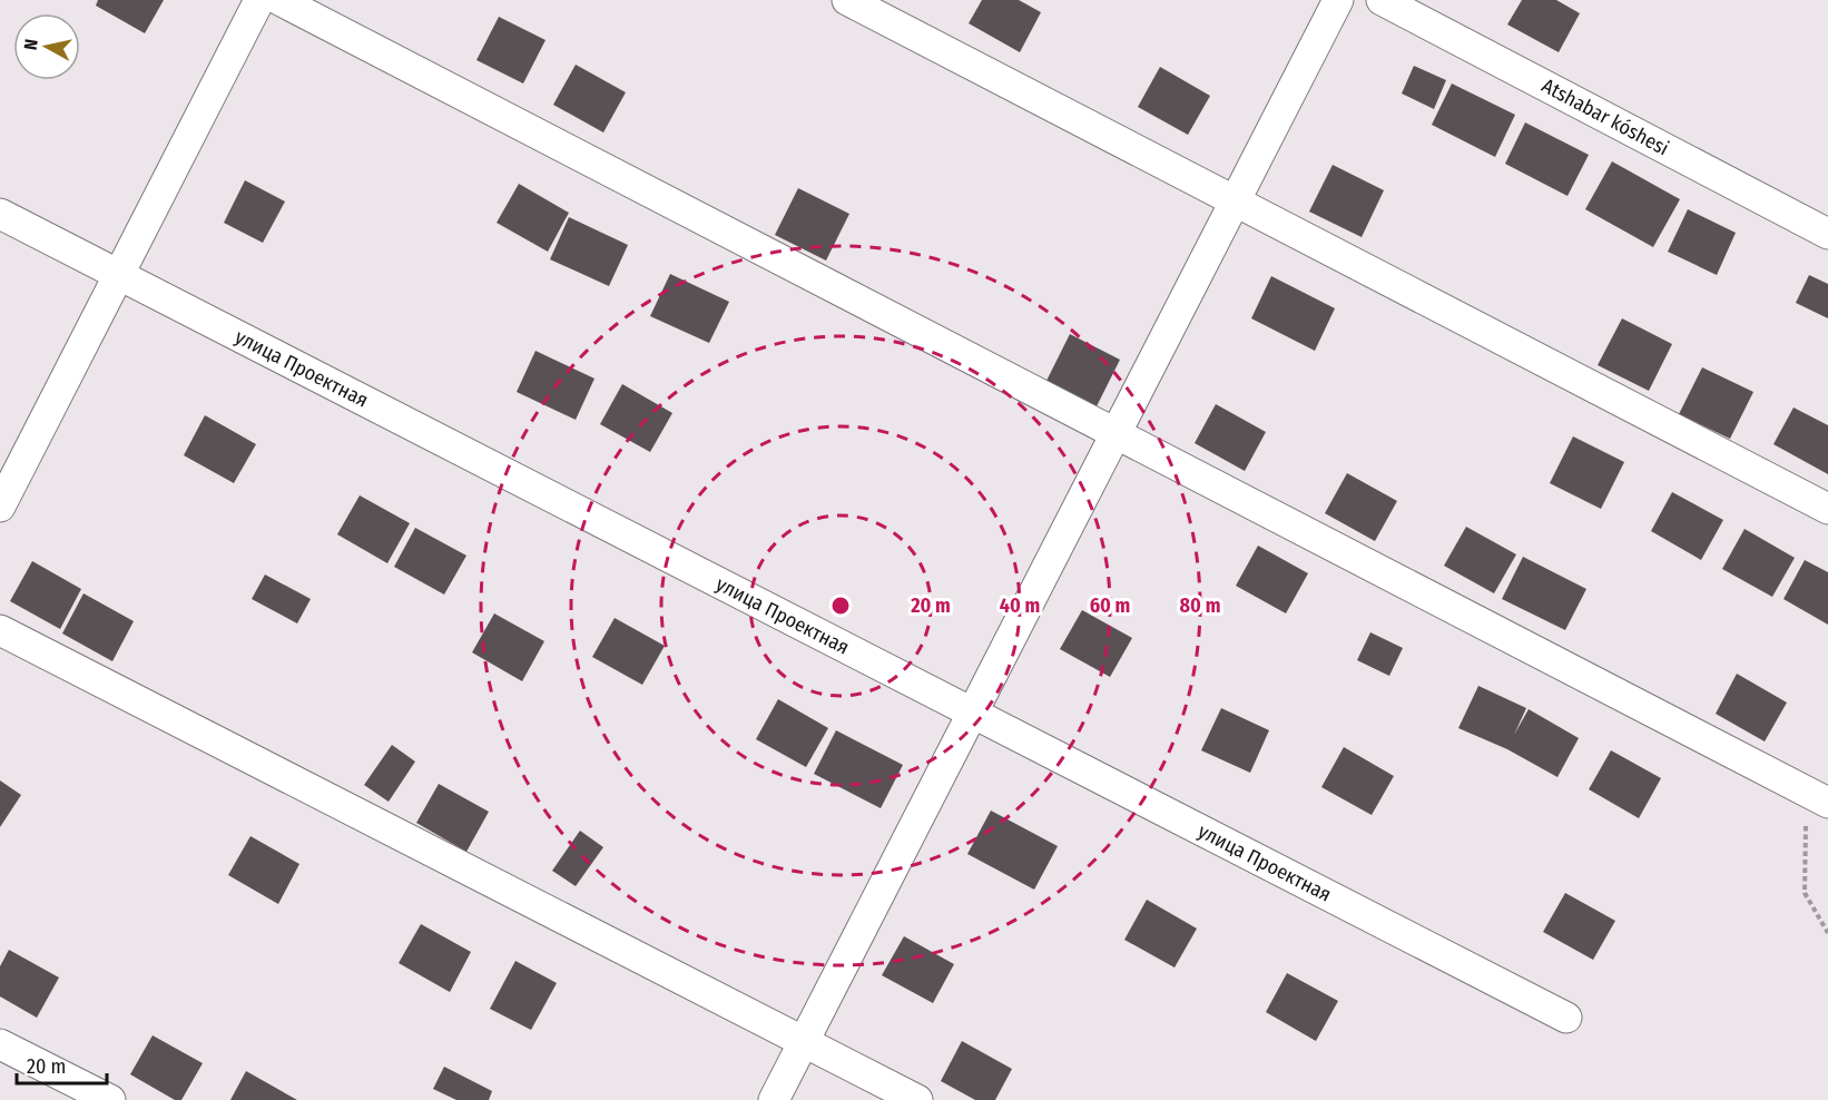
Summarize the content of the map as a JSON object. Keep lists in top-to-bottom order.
{
  "streets": {
    "street": ["Atshabar kóshesi", "улица Проектная"]
  },
  "scale_bar": "20 m",
  "north": "left",
  "rings": [
    "20 m",
    "40 m",
    "60 m",
    "80 m"
  ]
}
